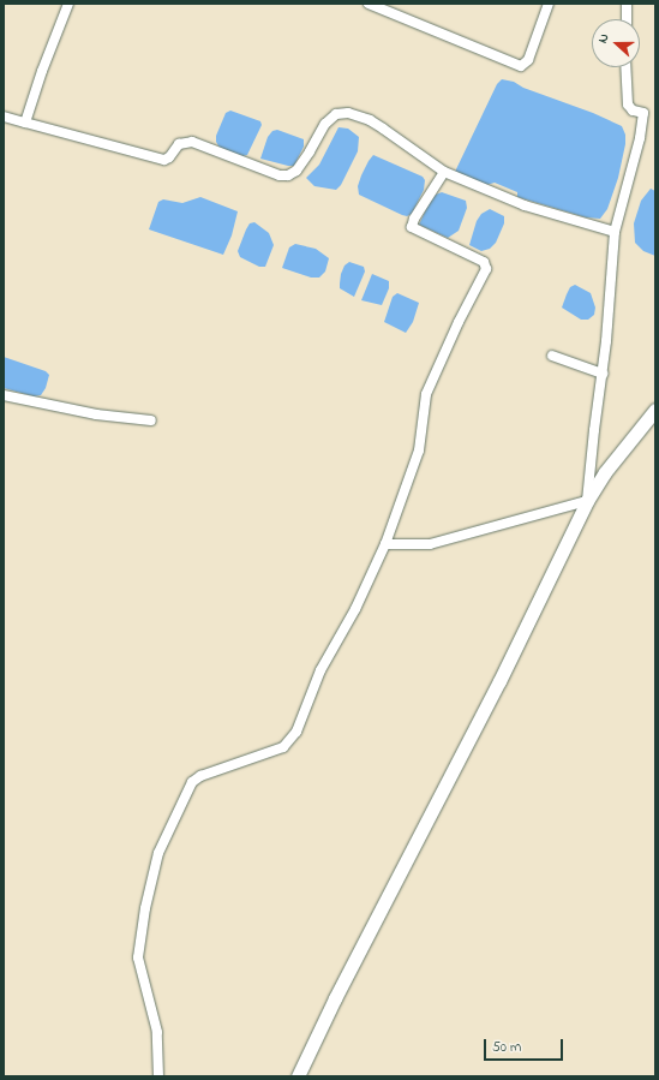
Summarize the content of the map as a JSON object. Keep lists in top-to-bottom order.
{
  "scale_bar": "50 m",
  "north": "left"
}
